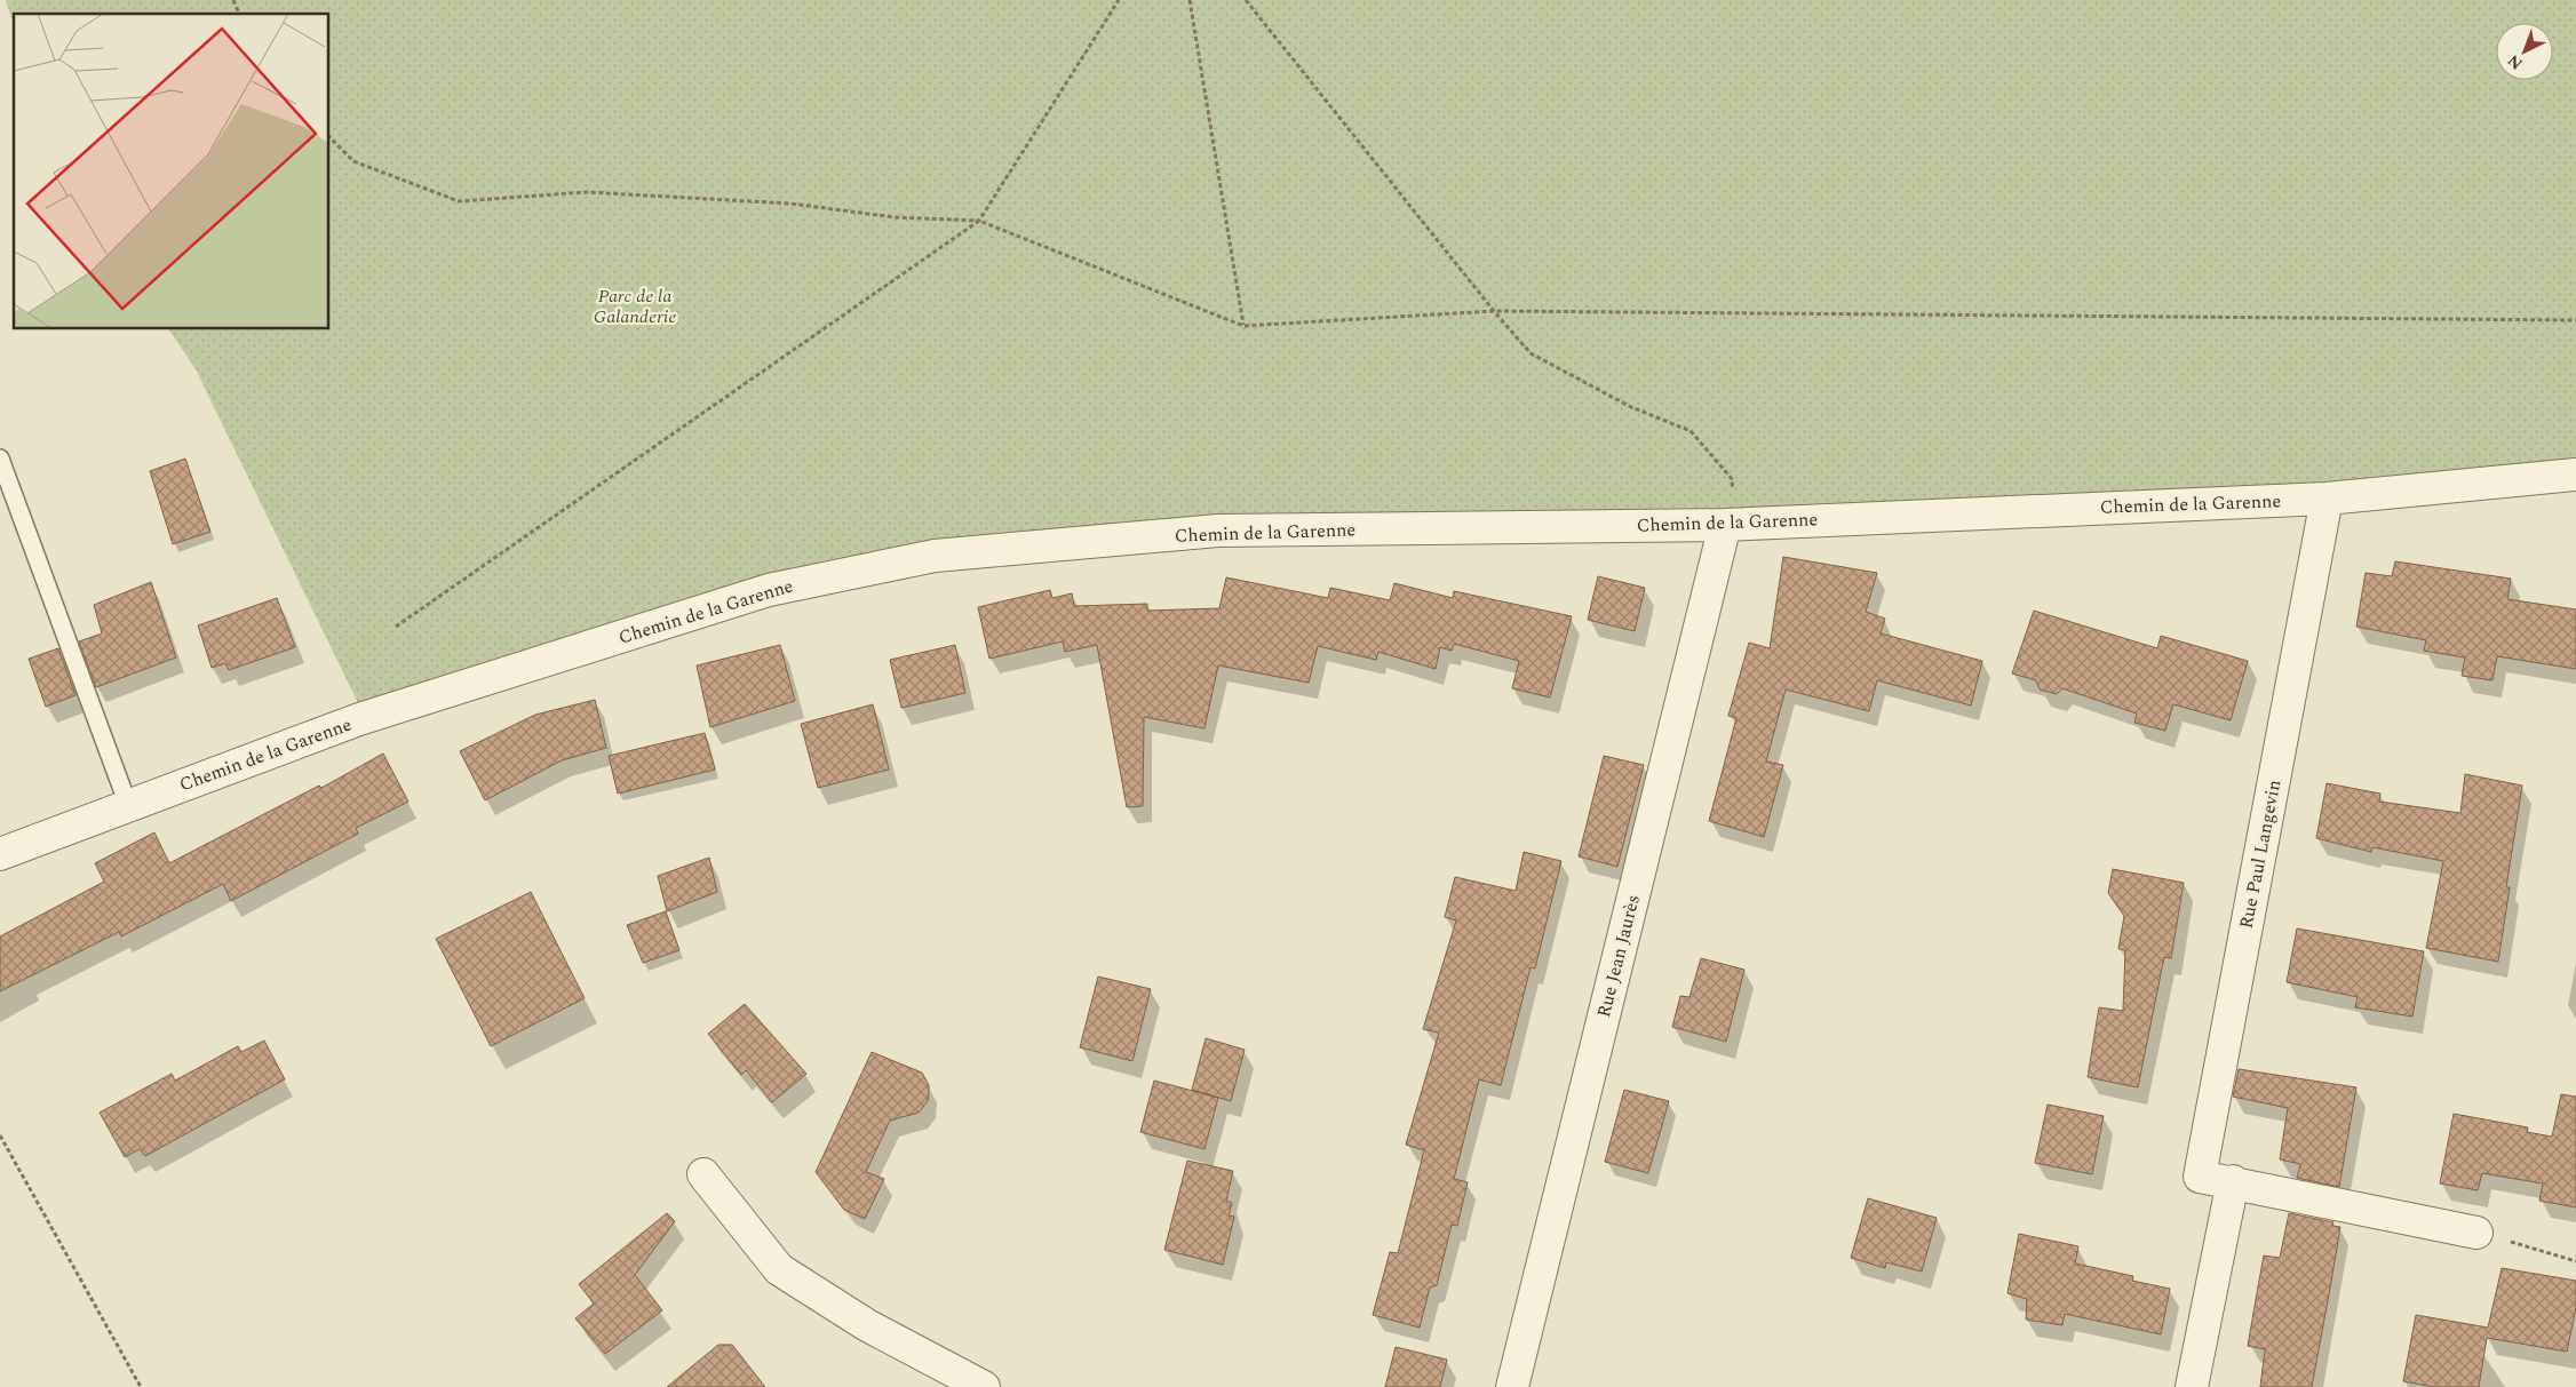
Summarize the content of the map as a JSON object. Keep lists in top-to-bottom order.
{
  "streets": {
    "street": ["Chemin de la Garenne", "Rue Paul Langevin", "Rue Jean Jaurès"]
  },
  "crossings": [
    ["Chemin de la Garenne", "Rue Paul Langevin"],
    ["Chemin de la Garenne", "Rue Jean Jaurès"]
  ],
  "parks": ["Parc de la Galanderie"],
  "north": "bottom left"
}
